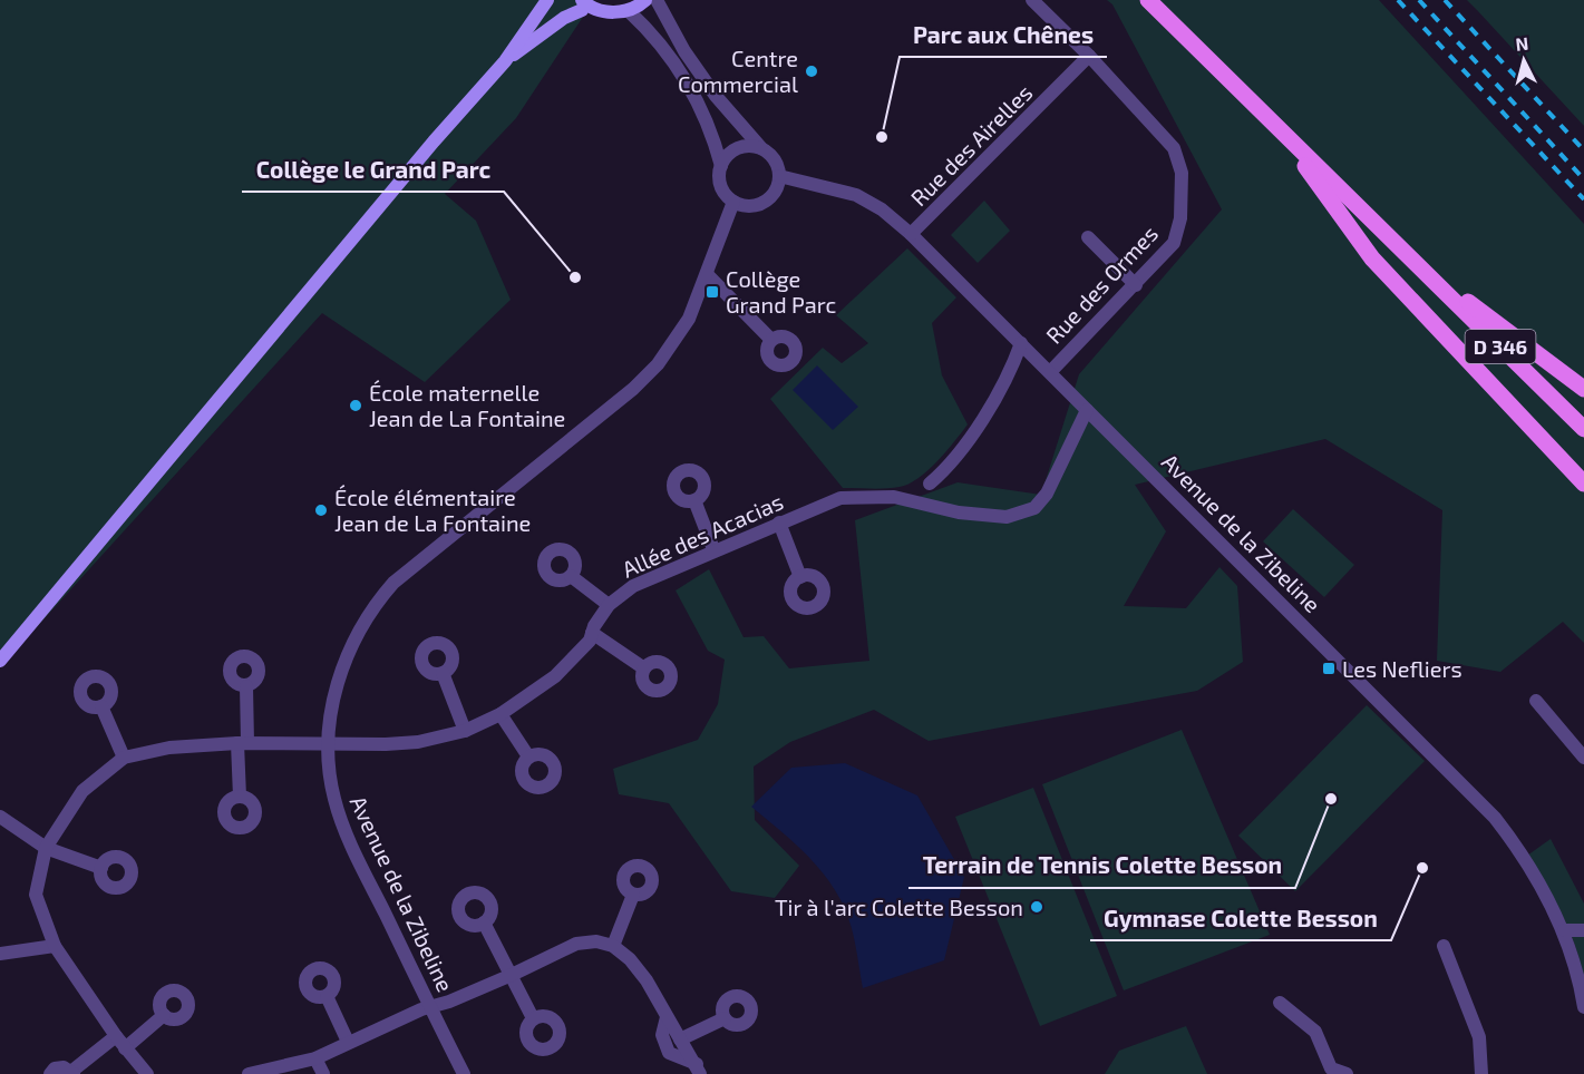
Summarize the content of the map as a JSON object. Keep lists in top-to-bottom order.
{
  "streets": {
    "main road": ["D 346"],
    "street": [
      "Rue des Airelles",
      "Rue des Ormes",
      "Avenue de la Zibeline",
      "Allée des Acacias"
    ]
  },
  "crossings": [
    ["Rue des Airelles", "Rue des Ormes"],
    ["Rue des Airelles", "Avenue de la Zibeline"],
    ["Rue des Ormes", "Avenue de la Zibeline"],
    ["Avenue de la Zibeline", "Allée des Acacias"]
  ],
  "places": {
    "other": [
      "Centre Commercial",
      "Parc aux Chênes",
      "Collège le Grand Parc",
      "École maternelle Jean de La Fontaine",
      "École élémentaire Jean de La Fontaine",
      "Terrain de Tennis Colette Besson",
      "Gymnase Colette Besson",
      "Tir à l'arc Colette Besson"
    ],
    "transit": ["Collège Grand Parc", "Les Nefliers"]
  },
  "north": "top"
}
